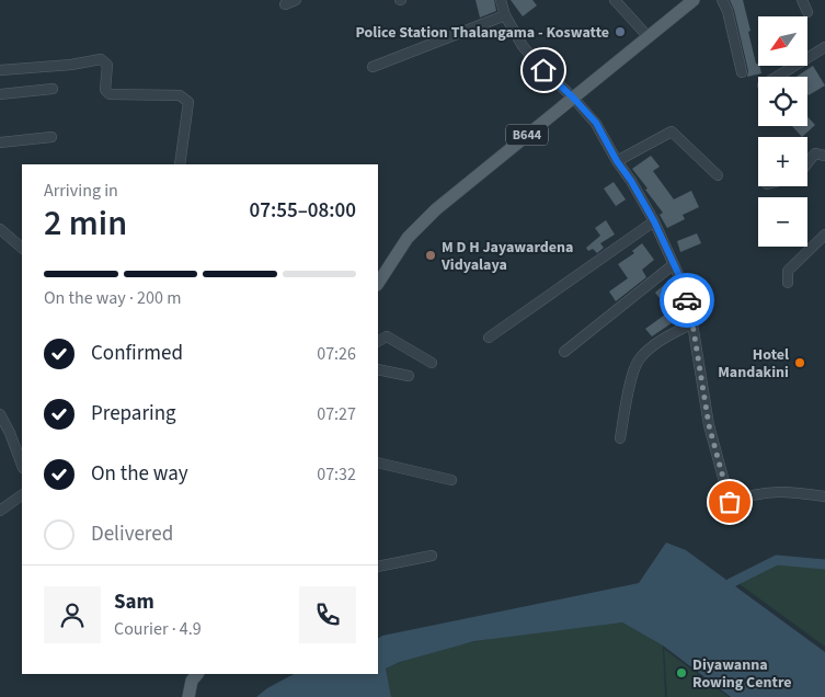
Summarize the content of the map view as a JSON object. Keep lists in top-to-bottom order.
{
  "streets": {
    "main road": ["B644"]
  },
  "places": [
    "Police Station Thalangama - Koswatte",
    "M D H Jayawardena Vidyalaya",
    "Hotel Mandakini",
    "Diyawanna Rowing Centre"
  ],
  "north": "bottom left",
  "page": {
    "map_buttons": ["+", "−"],
    "heading": ["2 min", "Arriving in", "07:55–08:00"],
    "panel": ["Sam", "Courier · 4.9"],
    "bar": "On the way · 200 m",
    "list": [
      ["Confirmed", "07:26"],
      ["Preparing", "07:27"],
      ["On the way", "07:32"],
      "Delivered"
    ]
  }
}
